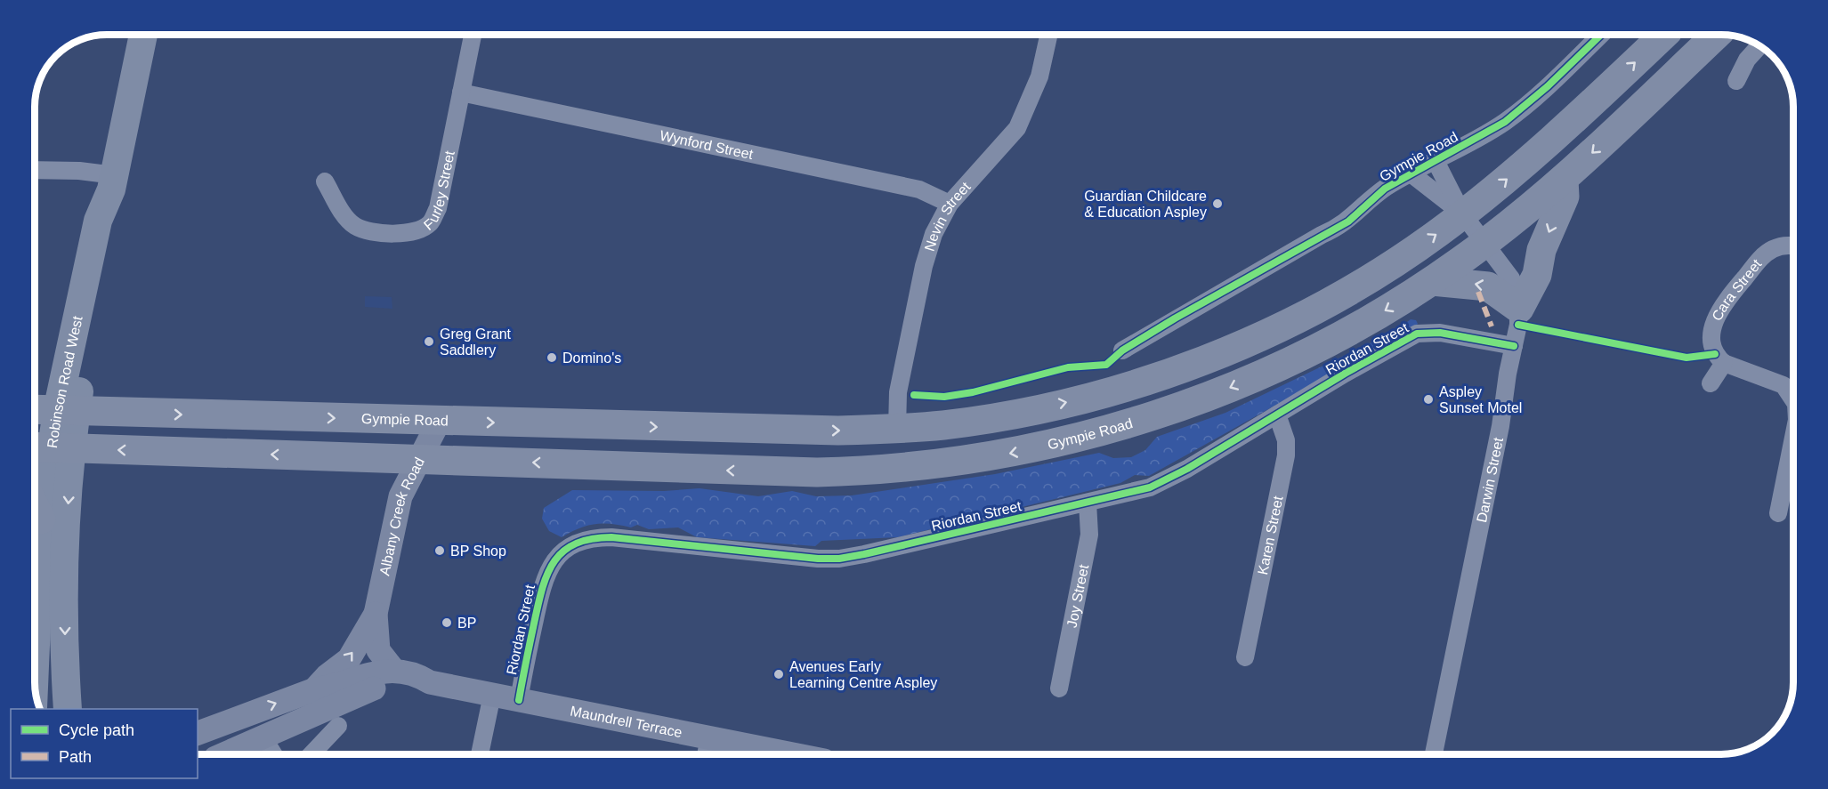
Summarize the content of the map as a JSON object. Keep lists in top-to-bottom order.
{
  "streets": {
    "highway": ["Gympie Road"],
    "main road": ["Robinson Road West", "Albany Creek Road", "Maundrell Terrace"],
    "street": [
      "Wynford Street",
      "Furley Street",
      "Nevin Street",
      "Cara Street",
      "Riordan Street",
      "Darwin Street",
      "Karen Street",
      "Joy Street"
    ]
  },
  "crossings": [
    ["Wynford Street", "Furley Street"],
    ["Wynford Street", "Nevin Street"],
    ["Gympie Road", "Nevin Street"],
    ["Gympie Road", "Robinson Road West"],
    ["Gympie Road", "Darwin Street"],
    ["Gympie Road", "Albany Creek Road"],
    ["Riordan Street", "Darwin Street"],
    ["Riordan Street", "Karen Street"],
    ["Riordan Street", "Joy Street"],
    ["Riordan Street", "Maundrell Terrace"],
    ["Albany Creek Road", "Maundrell Terrace"]
  ],
  "places": [
    "Guardian Childcare & Education Aspley",
    "Greg Grant Saddlery",
    "Domino's",
    "Aspley Sunset Motel",
    "BP Shop",
    "BP",
    "Avenues Early Learning Centre Aspley"
  ],
  "legend": ["Cycle path", "Path"]
}
